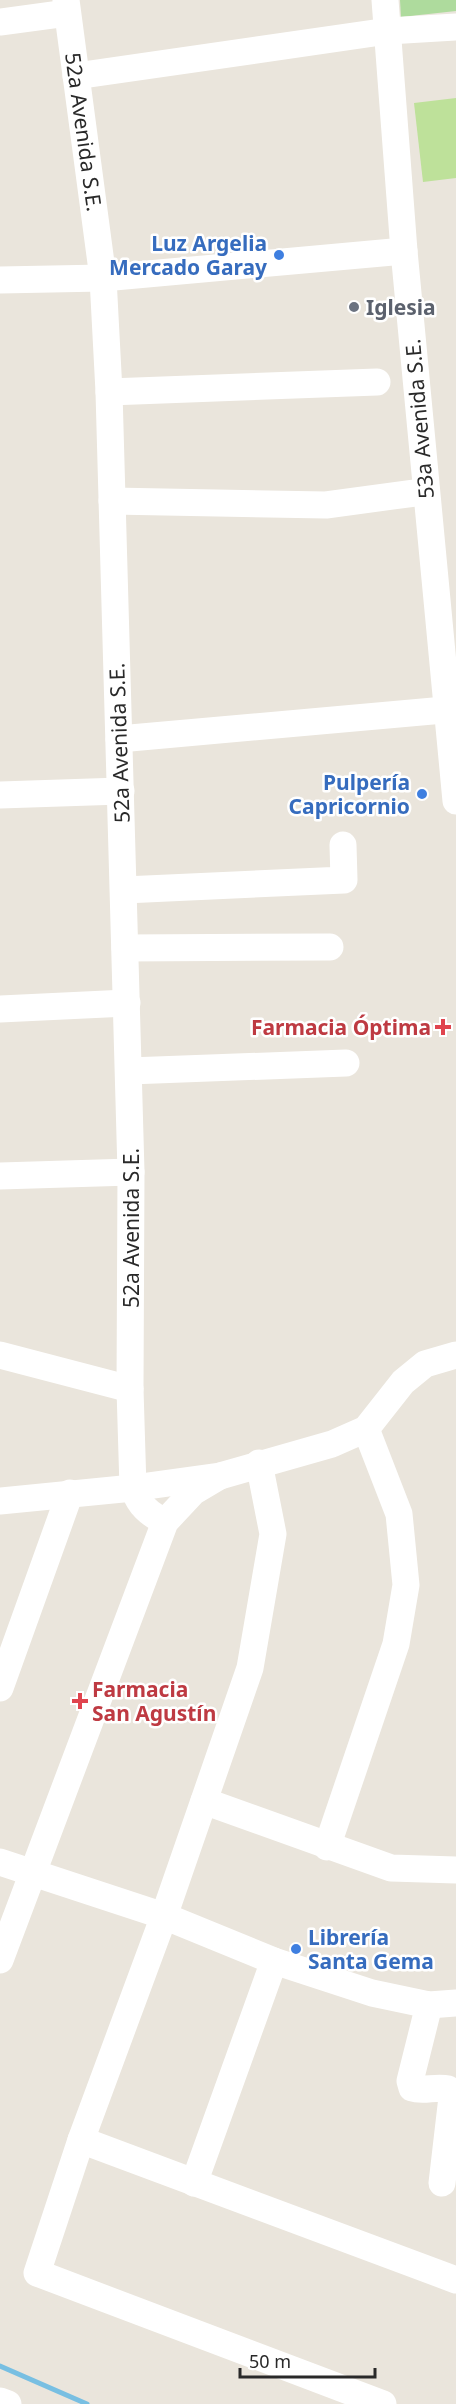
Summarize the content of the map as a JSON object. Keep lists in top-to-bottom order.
{
  "streets": {
    "street": ["52a Avenida S.E.", "53a Avenida S.E."]
  },
  "places": {
    "other": [
      "Luz Argelia Mercado Garay",
      "Iglesia",
      "Pulpería Capricornio",
      "Librería Santa Gema"
    ],
    "health": ["Farmacia Óptima", "Farmacia San Agustín"]
  },
  "scale_bar": "50 m"
}
